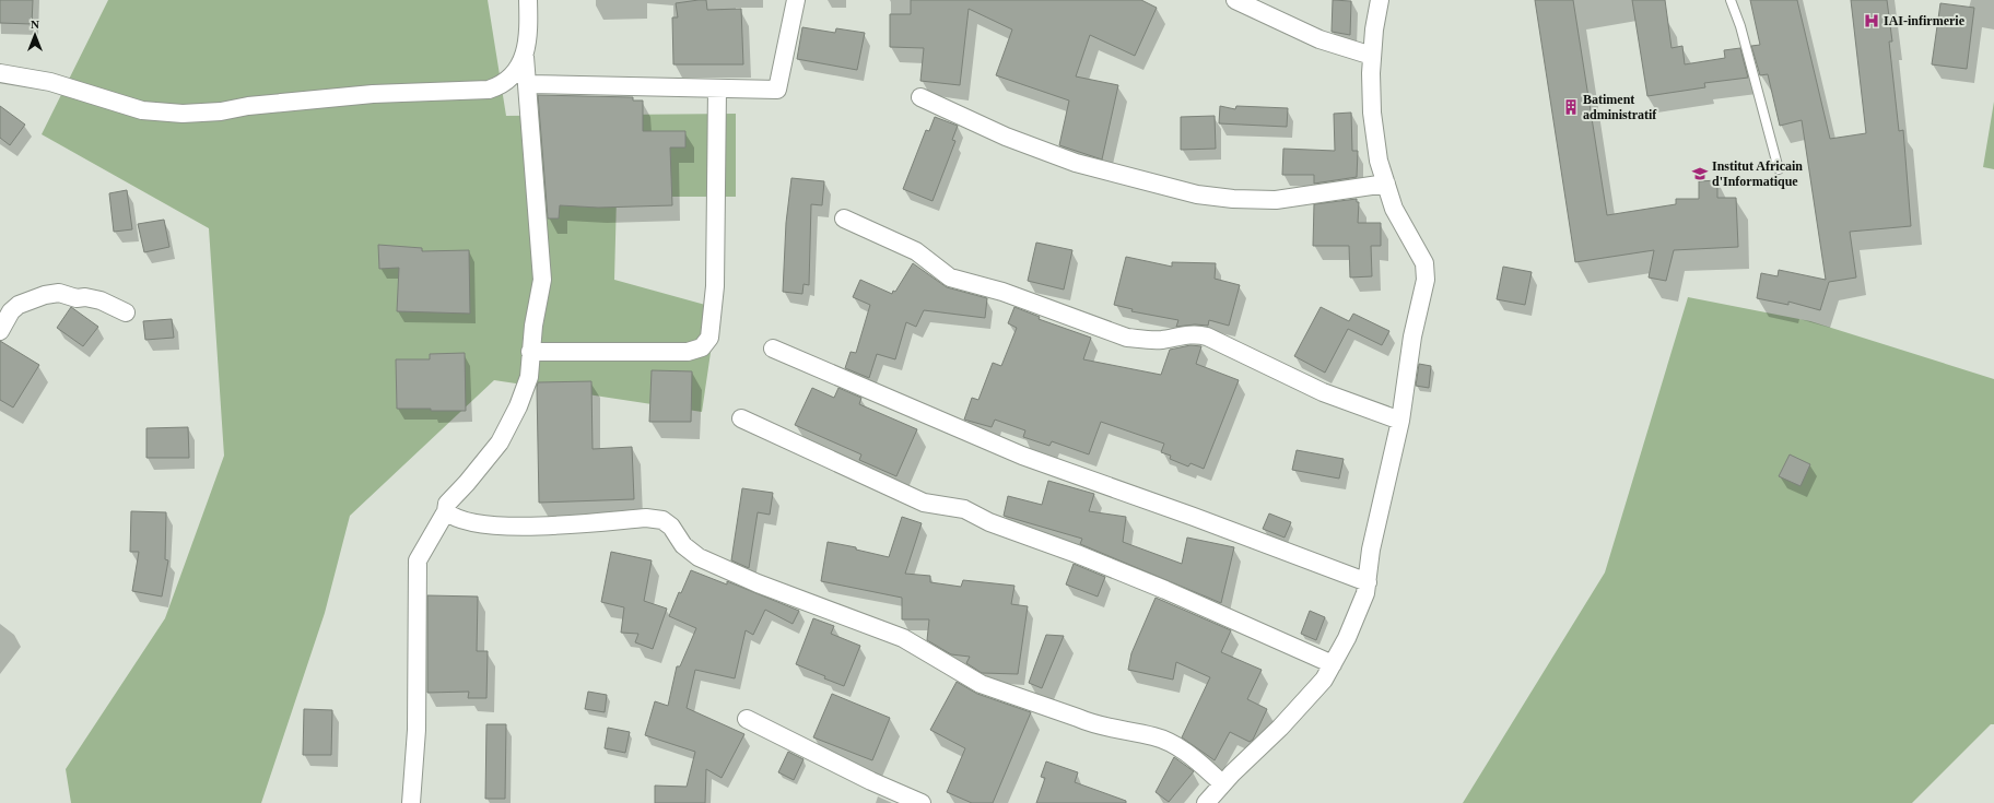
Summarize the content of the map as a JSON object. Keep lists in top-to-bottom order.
{
  "places": {
    "hospital": ["IAI-infirmerie"],
    "building": ["Batiment administratif"],
    "school or university": ["Institut Africain d'Informatique"]
  },
  "north": "top"
}
